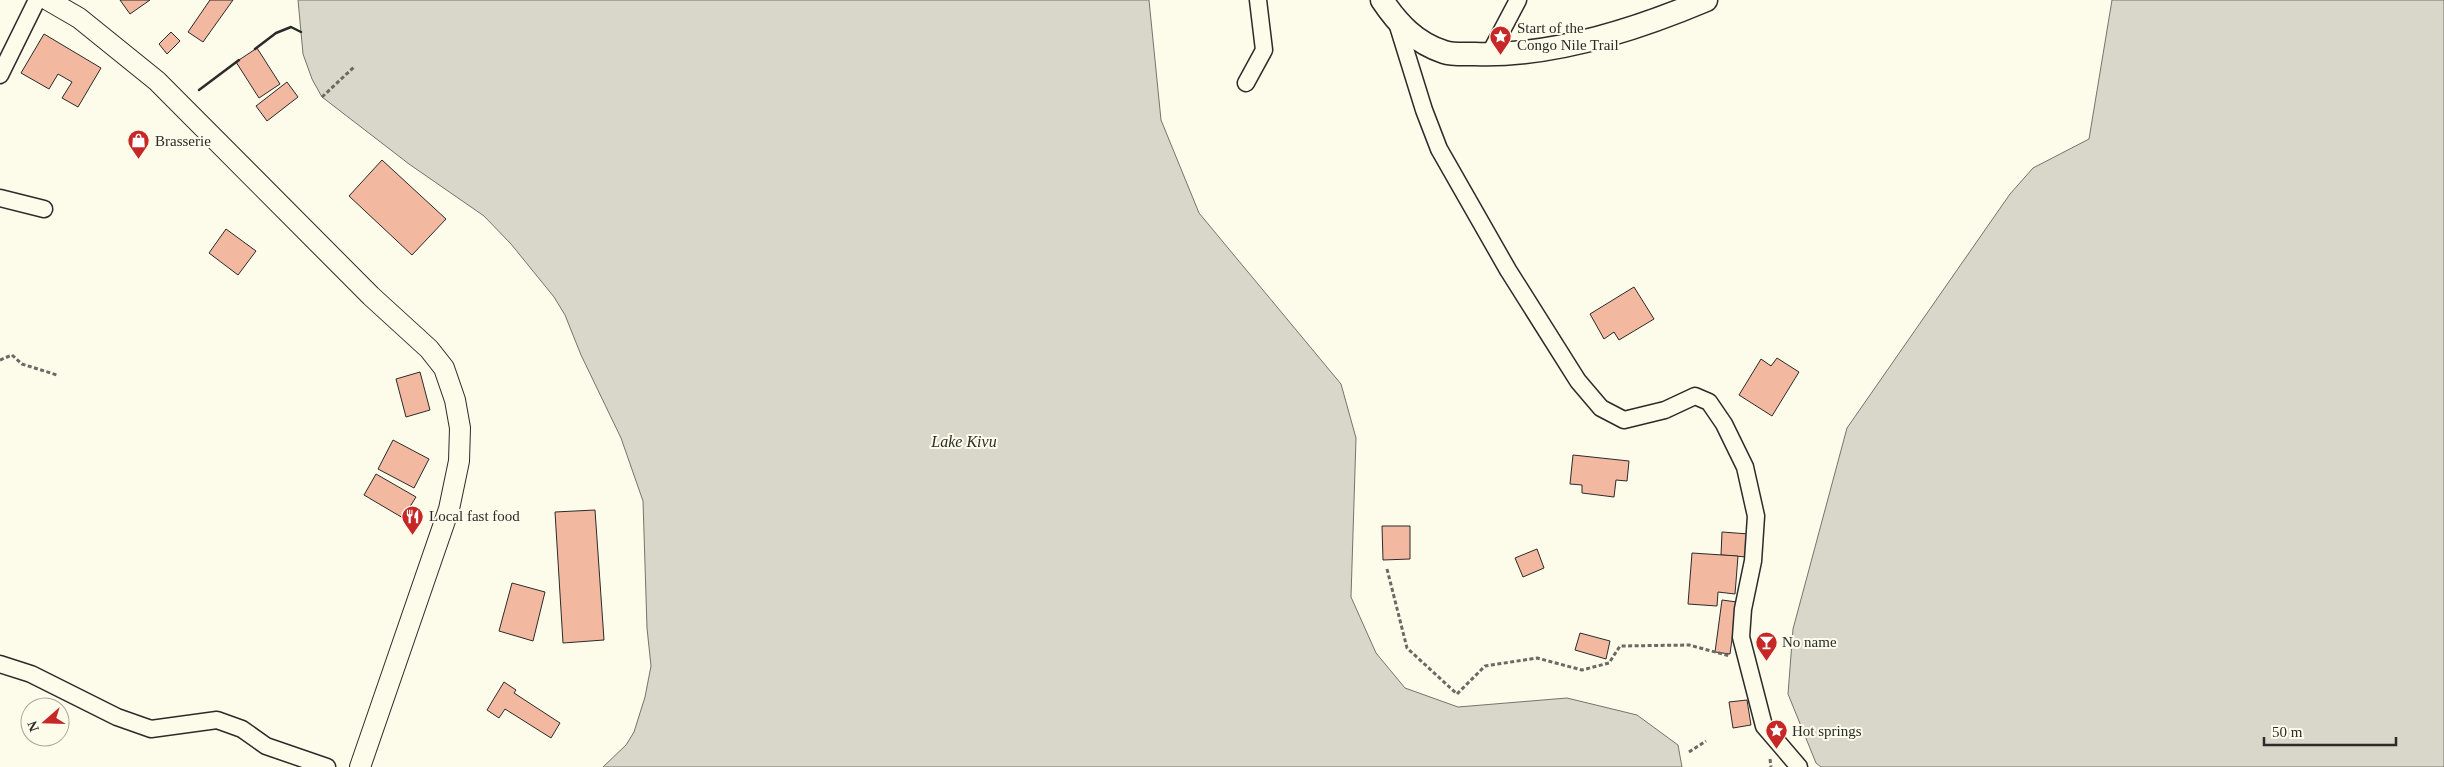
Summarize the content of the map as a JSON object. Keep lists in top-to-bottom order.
{
  "water": ["Lake Kivu"],
  "places": {
    "place": ["Start of the Congo Nile Trail", "Hot springs"],
    "shop": ["Brasserie"],
    "restaurant": ["Local fast food"],
    "bar": ["No name"]
  },
  "scale_bar": "50 m",
  "north": "left"
}
